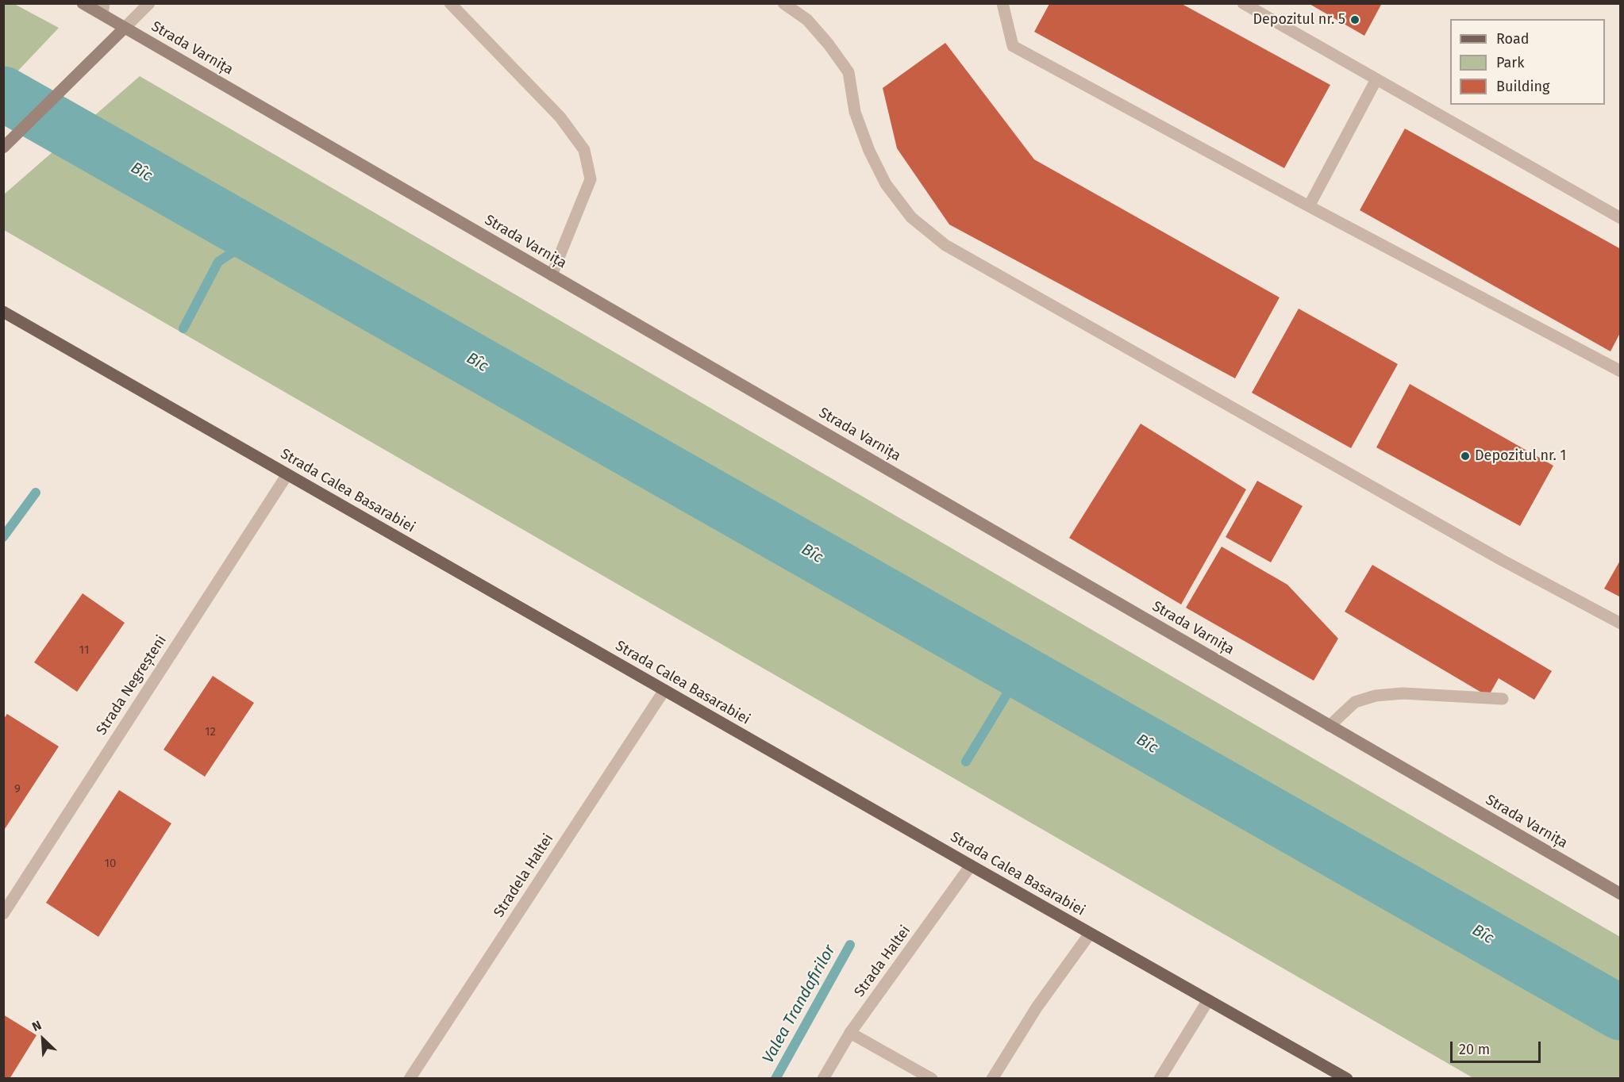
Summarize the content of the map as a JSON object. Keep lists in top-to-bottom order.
{
  "streets": {
    "main road": ["Strada Calea Basarabiei"],
    "street": [
      "Strada Varnița",
      "Strada Negreșteni",
      "Stradela Haltei",
      "Strada Haltei"
    ]
  },
  "crossings": [
    ["Strada Calea Basarabiei", "Strada Negreșteni"],
    ["Strada Calea Basarabiei", "Stradela Haltei"],
    ["Strada Calea Basarabiei", "Strada Haltei"]
  ],
  "water": ["Bîc", "Valea Trandafirilor"],
  "places": ["Depozitul nr. 5", "Depozitul nr. 1"],
  "house_numbers": [
    "11",
    "12",
    "9",
    "10"
  ],
  "legend": ["Road", "Park", "Building"],
  "scale_bar": "20 m",
  "north": "top left"
}
